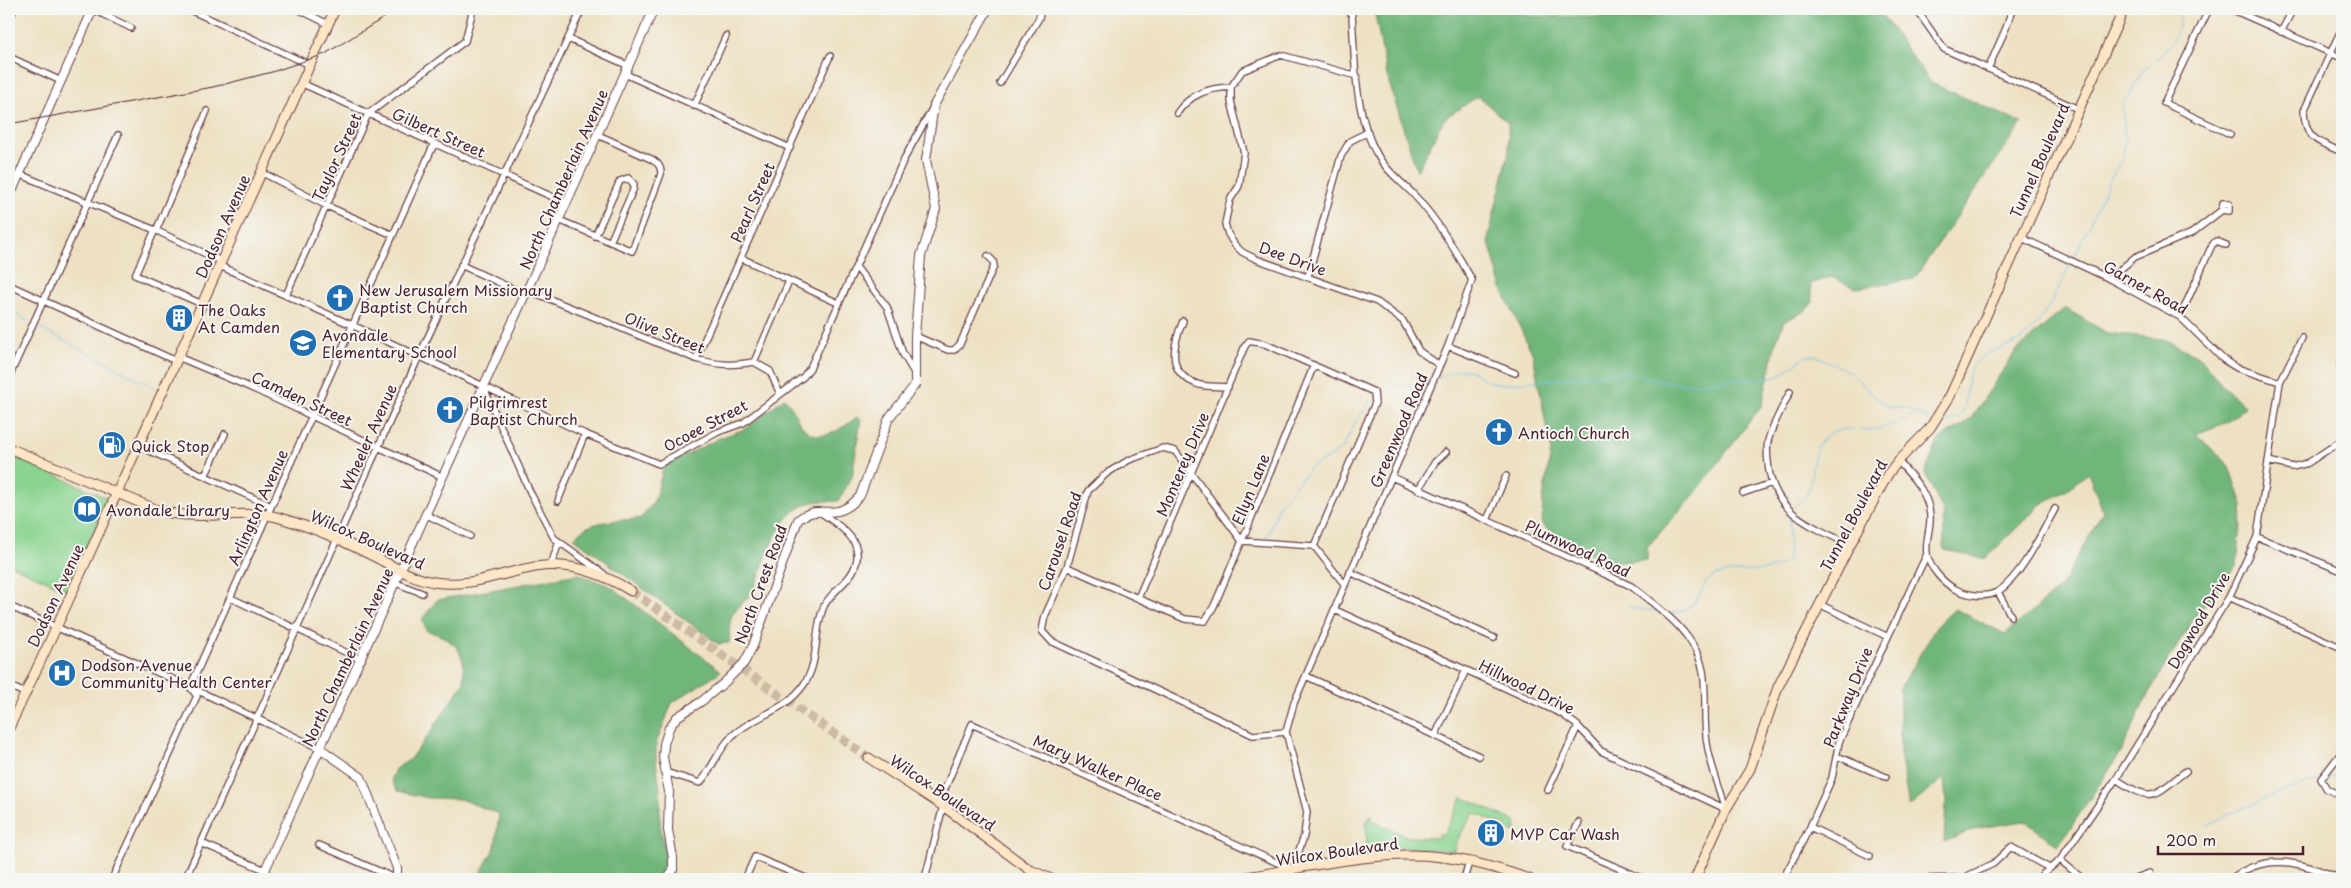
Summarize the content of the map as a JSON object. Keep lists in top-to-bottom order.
{
  "streets": {
    "main road": ["Tunnel Boulevard", "Dodson Avenue", "Wilcox Boulevard"],
    "street": [
      "Gilbert Street",
      "Taylor Street",
      "North Chamberlain Avenue",
      "Pearl Street",
      "Dee Drive",
      "Garner Road",
      "Olive Street",
      "Camden Street",
      "Ocoee Street",
      "Greenwood Road",
      "Wheeler Avenue",
      "Monterey Drive",
      "Ellyn Lane",
      "Arlington Avenue",
      "Carousel Road",
      "Plumwood Road",
      "North Crest Road",
      "Dogwood Drive",
      "Hillwood Drive",
      "Parkway Drive",
      "Mary Walker Place"
    ]
  },
  "crossings": [
    ["Gilbert Street", "Taylor Street"],
    ["Gilbert Street", "North Chamberlain Avenue"],
    ["Gilbert Street", "Dodson Avenue"],
    ["Gilbert Street", "Wheeler Avenue"],
    ["Gilbert Street", "Arlington Avenue"],
    ["Taylor Street", "Ocoee Street"],
    ["Tunnel Boulevard", "Garner Road"],
    ["Tunnel Boulevard", "Plumwood Road"],
    ["Tunnel Boulevard", "Hillwood Drive"],
    ["North Chamberlain Avenue", "Olive Street"],
    ["North Chamberlain Avenue", "Camden Street"],
    ["North Chamberlain Avenue", "Ocoee Street"],
    ["North Chamberlain Avenue", "Wilcox Boulevard"],
    ["Pearl Street", "Olive Street"],
    ["Dodson Avenue", "Camden Street"],
    ["Dodson Avenue", "Ocoee Street"],
    ["Dodson Avenue", "Wilcox Boulevard"],
    ["Dee Drive", "Greenwood Road"],
    ["Garner Road", "Dogwood Drive"],
    ["Olive Street", "Wheeler Avenue"],
    ["Camden Street", "Wheeler Avenue"],
    ["Camden Street", "Arlington Avenue"],
    ["Ocoee Street", "Wheeler Avenue"],
    ["Ocoee Street", "Arlington Avenue"],
    ["Ocoee Street", "North Crest Road"],
    ["Greenwood Road", "Carousel Road"],
    ["Greenwood Road", "Plumwood Road"],
    ["Greenwood Road", "Hillwood Drive"],
    ["Wheeler Avenue", "Wilcox Boulevard"],
    ["Monterey Drive", "Ellyn Lane"],
    ["Monterey Drive", "Carousel Road"],
    ["Ellyn Lane", "Carousel Road"],
    ["Arlington Avenue", "Wilcox Boulevard"],
    ["Wilcox Boulevard", "Mary Walker Place"],
    ["Plumwood Road", "Hillwood Drive"]
  ],
  "places": {
    "church": ["New Jerusalem Missionary Baptist Church", "Pilgrimrest Baptist Church", "Antioch Church"],
    "building": ["The Oaks At Camden", "MVP Car Wash"],
    "school or university": ["Avondale Elementary School"],
    "fuel station": ["Quick Stop"],
    "library": ["Avondale Library"],
    "hospital": ["Dodson Avenue Community Health Center"]
  },
  "scale_bar": "200 m"
}
